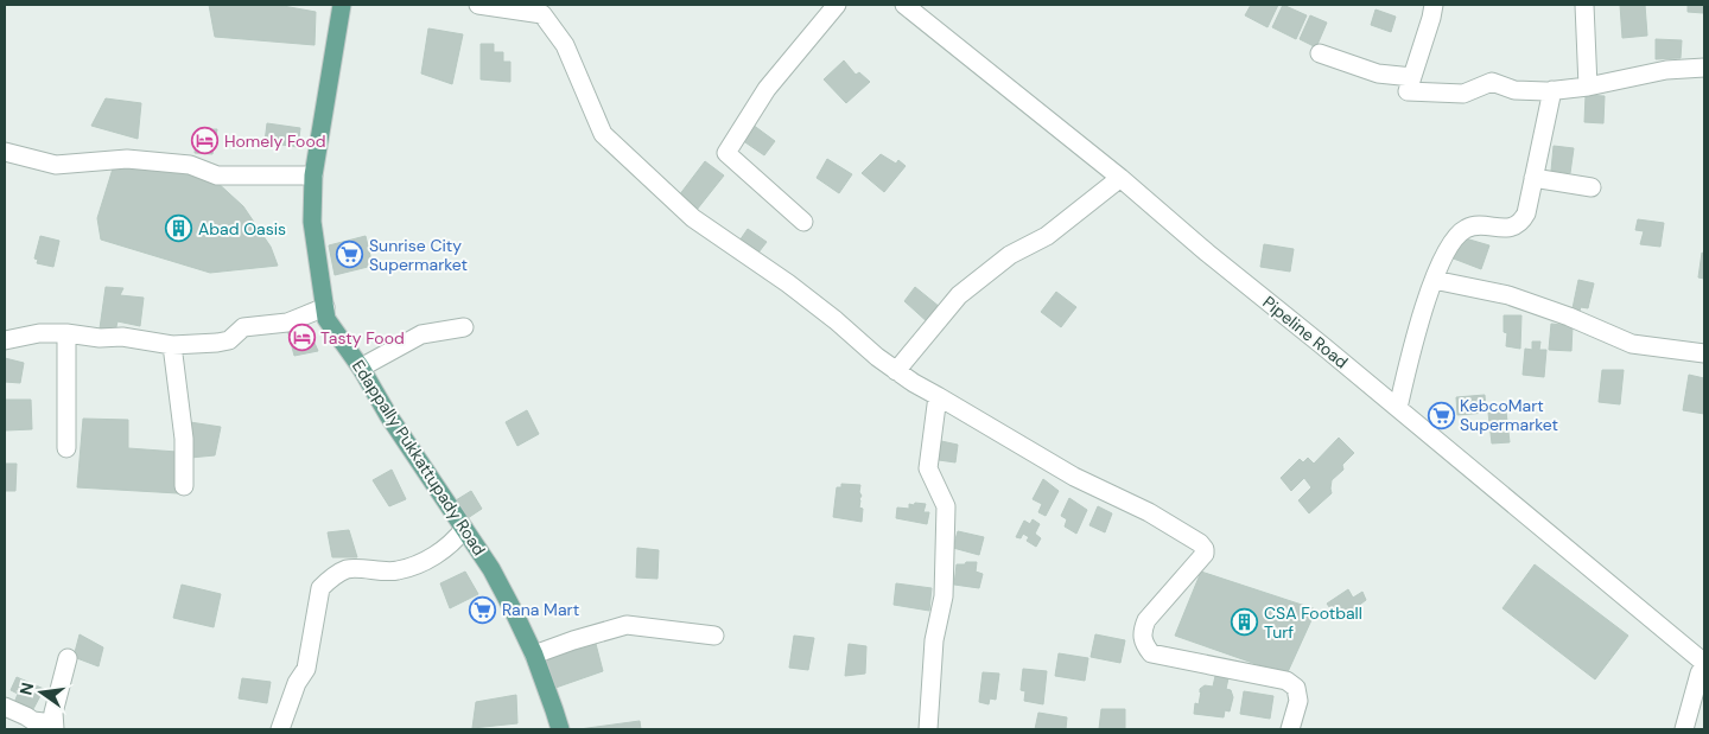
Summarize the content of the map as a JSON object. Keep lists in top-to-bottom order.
{
  "streets": {
    "main road": ["Edappally Pukkattupady Road"],
    "street": ["Pipeline Road"]
  },
  "places": {
    "hotel": ["Homely Food", "Tasty Food"],
    "building": ["Abad Oasis", "CSA Football Turf"],
    "supermarket": ["Sunrise City Supermarket", "KebcoMart Supermarket", "Rana Mart"]
  },
  "north": "left"
}
